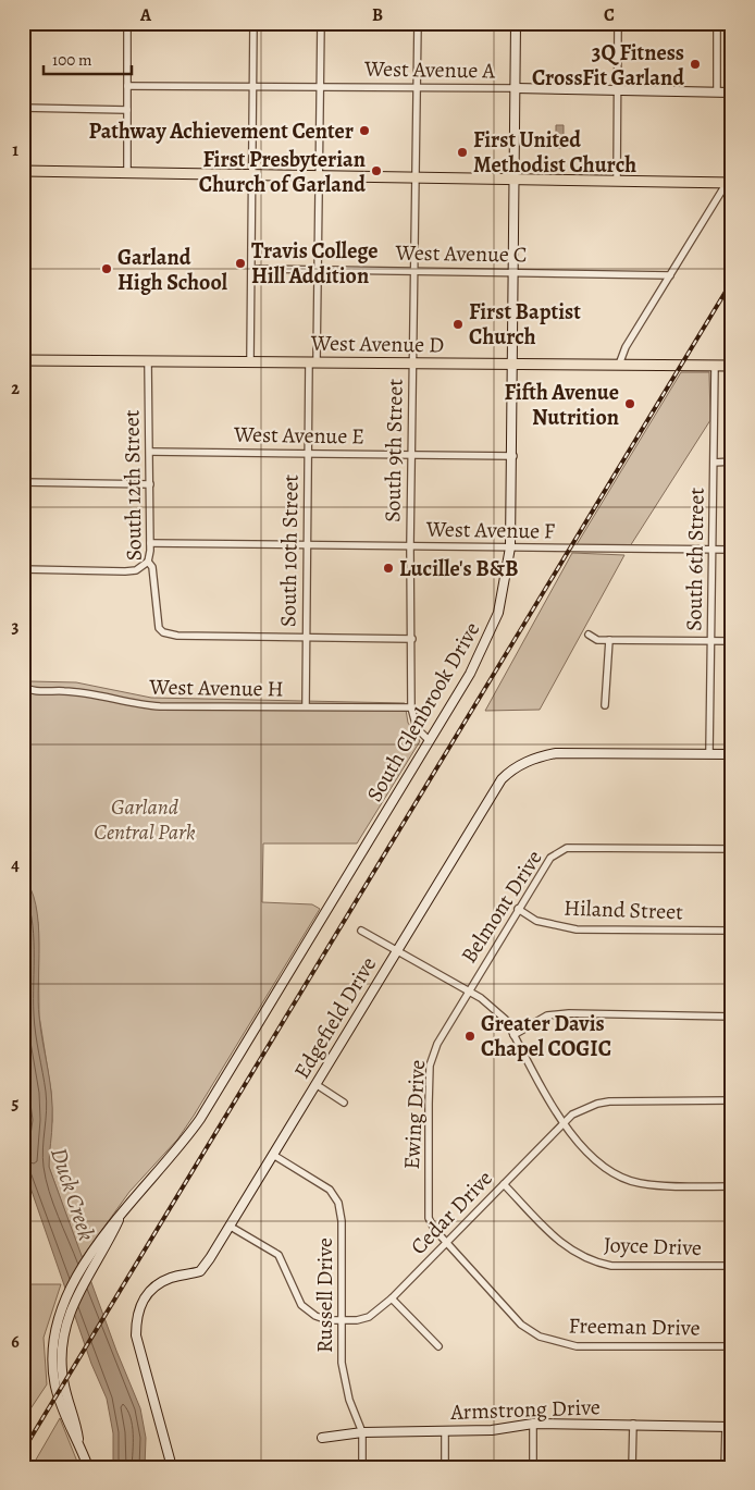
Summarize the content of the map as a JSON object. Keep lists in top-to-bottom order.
{
  "streets": {
    "main road": ["West Avenue D"],
    "street": [
      "West Avenue A",
      "West Avenue C",
      "West Avenue E",
      "South 9th Street",
      "South 12th Street",
      "West Avenue F",
      "South 10th Street",
      "South 6th Street",
      "West Avenue H",
      "South Glenbrook Drive",
      "Belmont Drive",
      "Hiland Street",
      "Edgefield Drive",
      "Ewing Drive",
      "Cedar Drive",
      "Joyce Drive",
      "Russell Drive",
      "Freeman Drive",
      "Armstrong Drive"
    ]
  },
  "crossings": [
    ["West Avenue A", "South 9th Street"],
    ["West Avenue A", "South 10th Street"],
    ["West Avenue A", "South Glenbrook Drive"],
    ["West Avenue C", "South 9th Street"],
    ["West Avenue C", "South 10th Street"],
    ["West Avenue C", "South Glenbrook Drive"],
    ["West Avenue D", "South 9th Street"],
    ["West Avenue D", "South 12th Street"],
    ["West Avenue D", "South 10th Street"],
    ["West Avenue D", "South 6th Street"],
    ["West Avenue D", "South Glenbrook Drive"],
    ["West Avenue E", "South 9th Street"],
    ["West Avenue E", "South 12th Street"],
    ["West Avenue E", "South 10th Street"],
    ["West Avenue E", "South Glenbrook Drive"],
    ["South 9th Street", "West Avenue F"],
    ["South 9th Street", "West Avenue H"],
    ["South 9th Street", "South Glenbrook Drive"],
    ["South 12th Street", "West Avenue F"],
    ["South 12th Street", "South 10th Street"],
    ["West Avenue F", "South 10th Street"],
    ["West Avenue F", "South 6th Street"],
    ["West Avenue F", "South Glenbrook Drive"],
    ["South 10th Street", "West Avenue H"],
    ["South 6th Street", "Edgefield Drive"],
    ["Belmont Drive", "Hiland Street"],
    ["Belmont Drive", "Ewing Drive"],
    ["Edgefield Drive", "Cedar Drive"],
    ["Edgefield Drive", "Russell Drive"],
    ["Ewing Drive", "Cedar Drive"],
    ["Ewing Drive", "Freeman Drive"],
    ["Cedar Drive", "Joyce Drive"],
    ["Cedar Drive", "Russell Drive"],
    ["Cedar Drive", "Freeman Drive"],
    ["Russell Drive", "Armstrong Drive"]
  ],
  "water": ["Duck Creek"],
  "parks": ["Garland Central Park"],
  "places": [
    "3Q Fitness CrossFit Garland",
    "Pathway Achievement Center",
    "First United Methodist Church",
    "First Presbyterian Church of Garland",
    "Travis College Hill Addition",
    "Garland High School",
    "First Baptist Church",
    "Fifth Avenue Nutrition",
    "Lucille's B&B",
    "Greater Davis Chapel COGIC"
  ],
  "scale_bar": "100 m",
  "grid": {
    "columns": ["A", "B", "C"],
    "rows": [
      "1",
      "2",
      "3",
      "4",
      "5",
      "6"
    ]
  }
}
